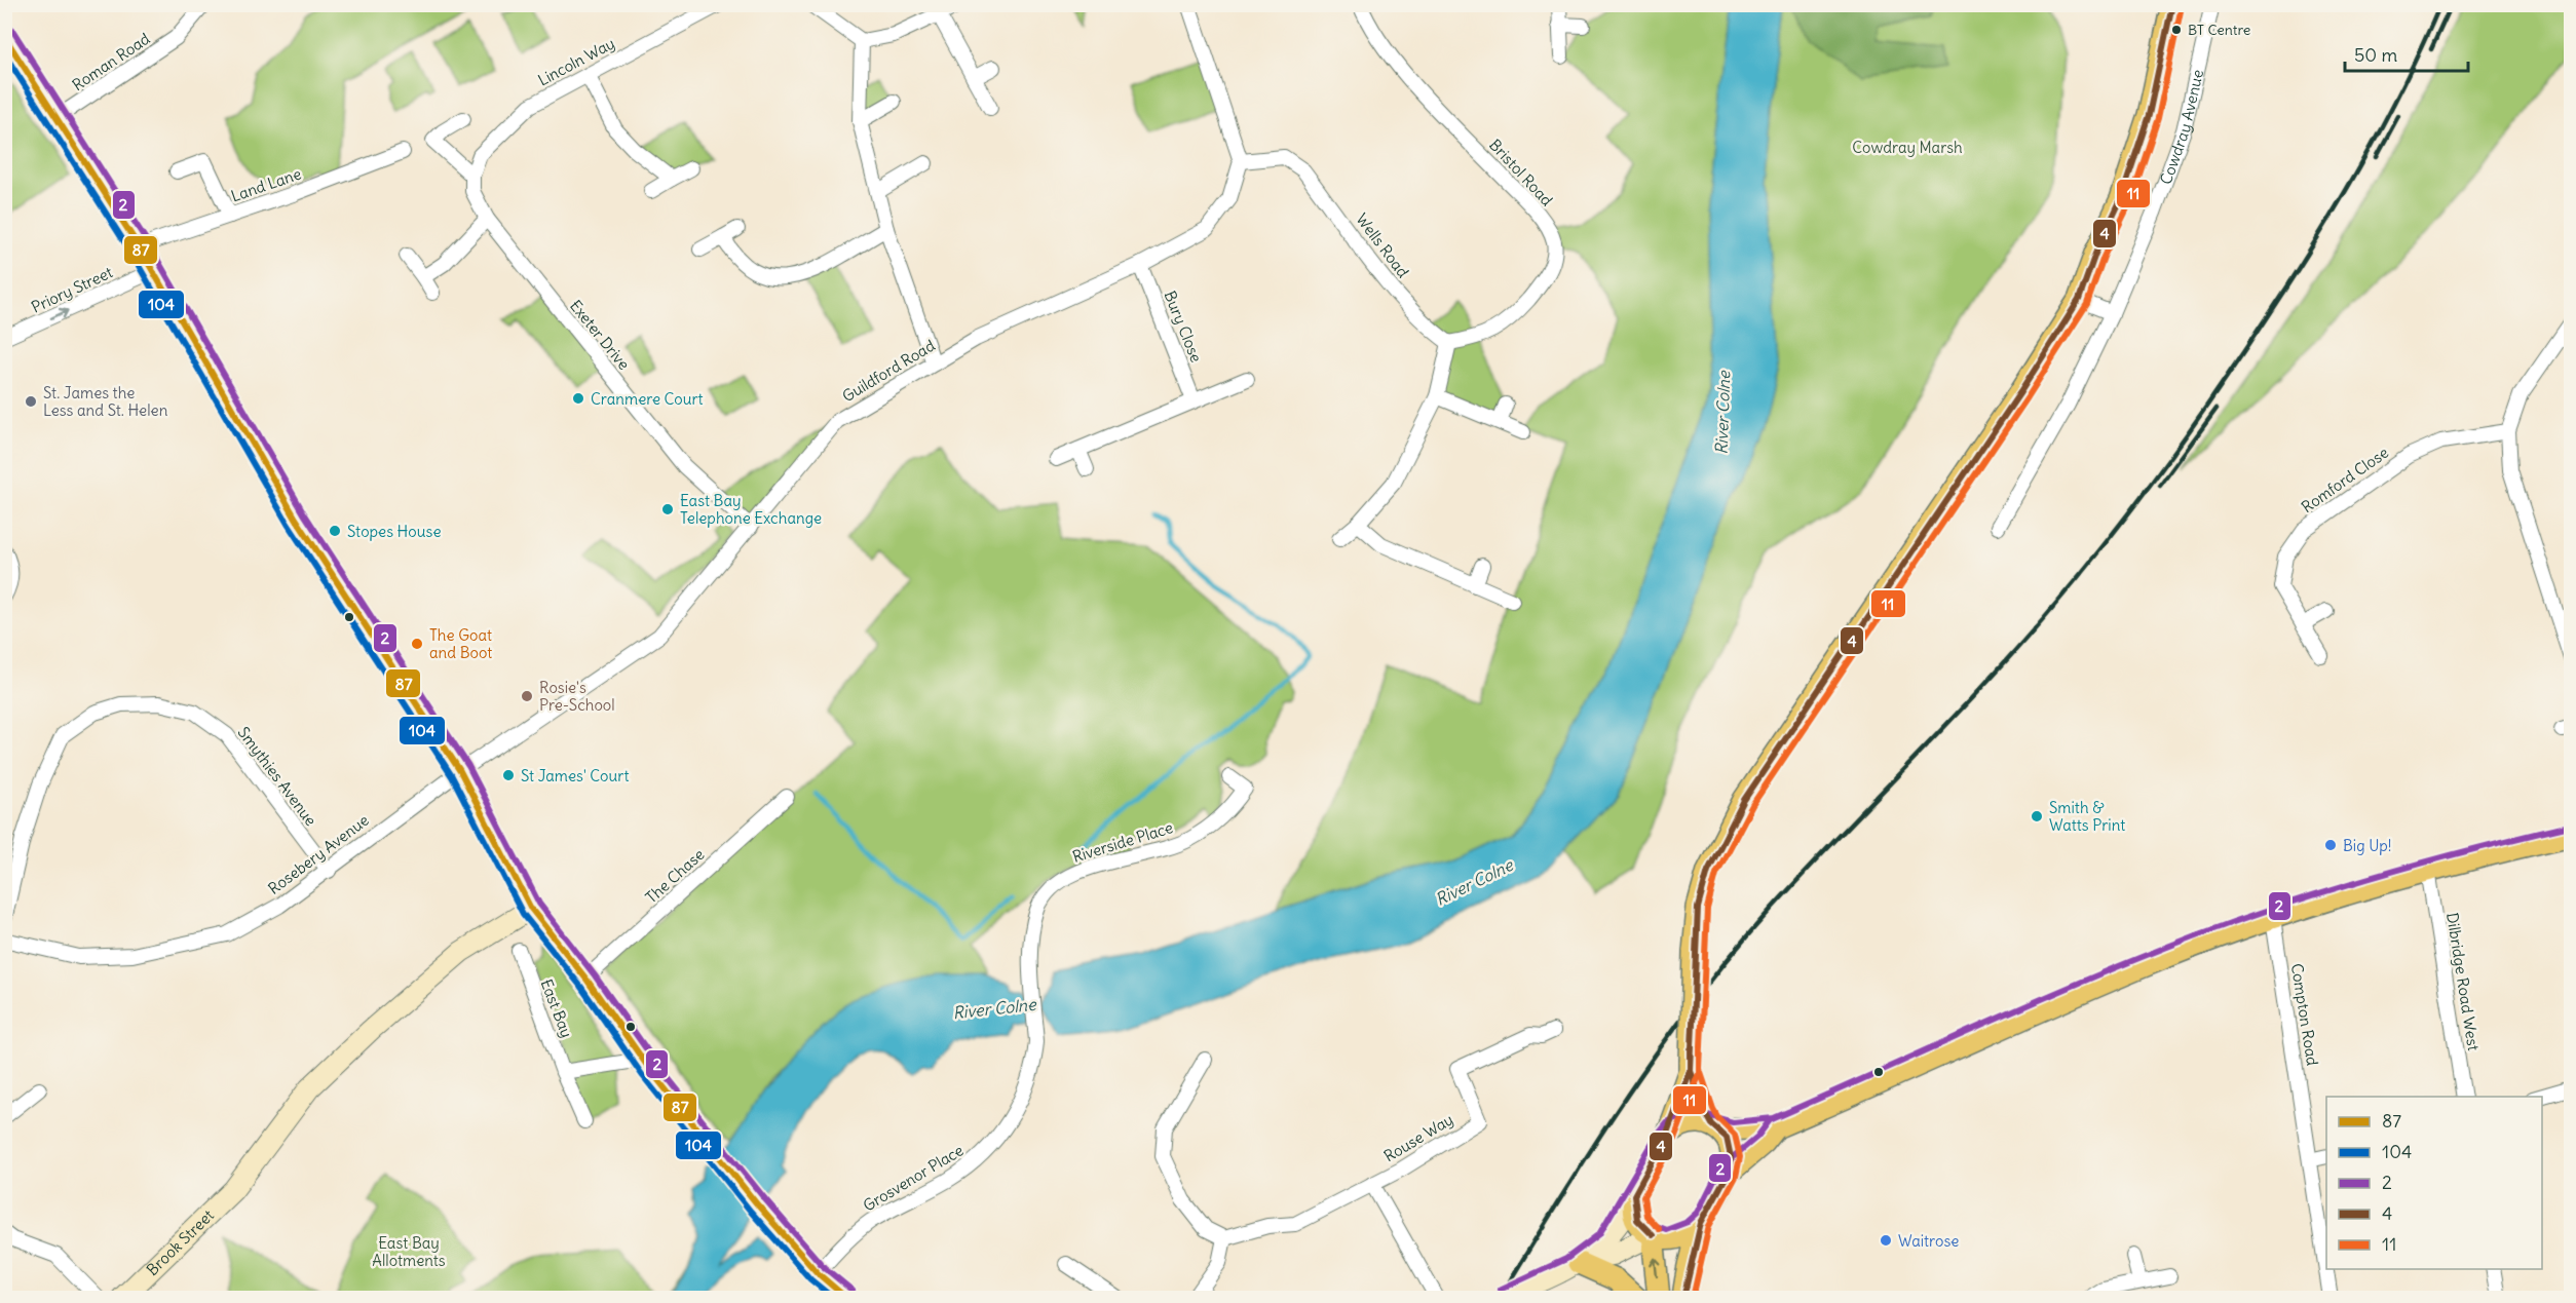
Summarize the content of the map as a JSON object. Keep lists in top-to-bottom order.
{
  "streets": {
    "street": [
      "Roman Road",
      "Lincoln Way",
      "Cowdray Avenue",
      "Bristol Road",
      "Land Lane",
      "Wells Road",
      "Priory Street",
      "Bury Close",
      "Exeter Drive",
      "Guildford Road",
      "Romford Close",
      "Smythies Avenue",
      "Riverside Place",
      "Rosebery Avenue",
      "The Chase",
      "Dilbridge Road West",
      "East Bay",
      "Compton Road",
      "Rouse Way",
      "Grosvenor Place",
      "Brook Street"
    ]
  },
  "crossings": [
    ["Lincoln Way", "Exeter Drive"],
    ["Bristol Road", "Wells Road"],
    ["Wells Road", "Guildford Road"],
    ["Bury Close", "Guildford Road"],
    ["Exeter Drive", "Guildford Road"],
    ["Guildford Road", "Rosebery Avenue"],
    ["Smythies Avenue", "Rosebery Avenue"],
    ["Riverside Place", "Grosvenor Place"]
  ],
  "one_way": ["Priory Street"],
  "water": ["River Colne"],
  "parks": ["Cowdray Marsh", "East Bay Allotments"],
  "places": [
    "BT Centre",
    "Cranmere Court",
    "St. James the Less and St. Helen",
    "East Bay Telephone Exchange",
    "Stopes House",
    "The Goat and Boot",
    "Rosie's Pre-School",
    "St James' Court",
    "Smith & Watts Print",
    "Big Up!",
    "Waitrose"
  ],
  "lines": [
    "transit line 4",
    "transit line 11",
    "transit line 2",
    "transit line 87",
    "transit line 104"
  ],
  "legend": [
    "87",
    "104",
    "2",
    "4",
    "11"
  ],
  "scale_bar": "50 m"
}
